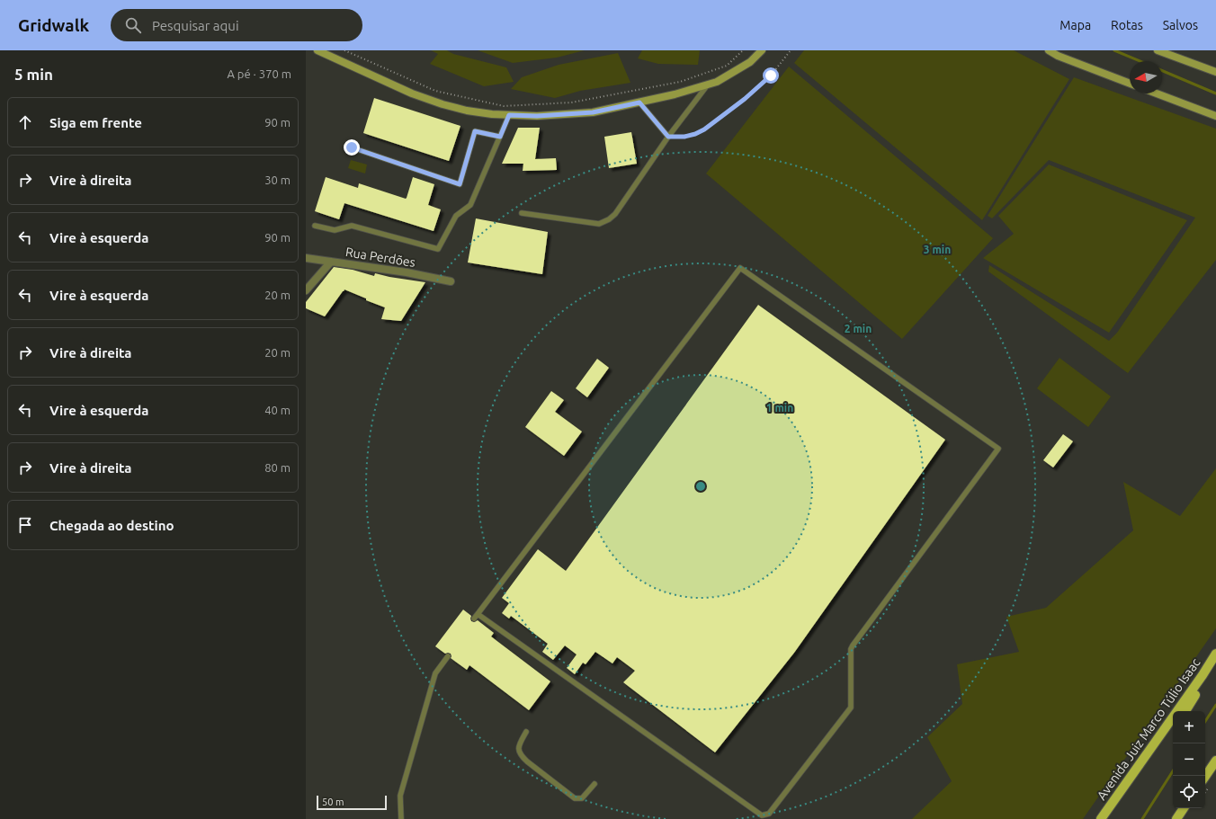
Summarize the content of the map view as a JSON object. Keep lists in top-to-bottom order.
{
  "streets": {
    "main road": ["Avenida Juiz Marco Túlio Isaac"],
    "street": ["Rua Perdões"]
  },
  "scale_bar": "50 m",
  "north": "left",
  "page": {
    "header": "Gridwalk",
    "search": "Pesquisar aqui",
    "nav": ["Mapa", "Rotas", "Salvos"],
    "heading": ["5 min", "A pé · 370 m"],
    "list": [
      ["Siga em frente", "90 m"],
      ["Vire à direita", "30 m"],
      ["Vire à esquerda", "90 m"],
      ["Vire à esquerda", "20 m"],
      ["Vire à direita", "20 m"],
      ["Vire à esquerda", "40 m"],
      ["Vire à direita", "80 m"],
      "Chegada ao destino"
    ],
    "map_buttons": ["+", "−"],
    "scale": "50 m"
  },
  "rings": ["3 min", "2 min", "1 min"]
}
